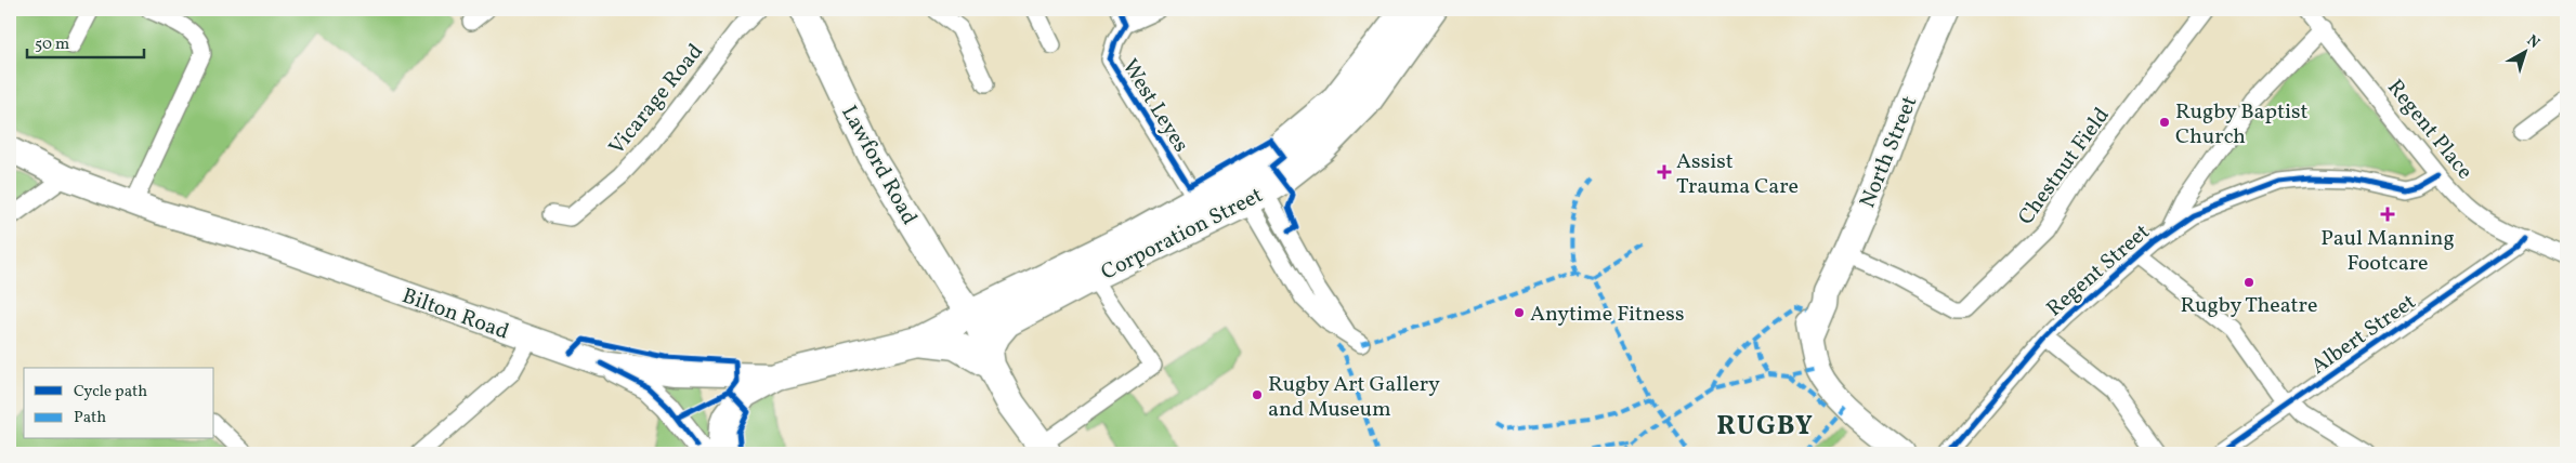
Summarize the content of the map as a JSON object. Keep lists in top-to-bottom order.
{
  "streets": {
    "highway": ["Corporation Street", "Bilton Road"],
    "main road": ["North Street", "Lawford Road"],
    "street": [
      "Vicarage Road",
      "West Leyes",
      "Regent Place",
      "Chestnut Field",
      "Regent Street",
      "Albert Street"
    ]
  },
  "crossings": [
    ["West Leyes", "Corporation Street"],
    ["Regent Place", "Regent Street"],
    ["Regent Place", "Albert Street"],
    ["North Street", "Chestnut Field"],
    ["Lawford Road", "Corporation Street"],
    ["Lawford Road", "Bilton Road"],
    ["Corporation Street", "Bilton Road"]
  ],
  "districts": ["RUGBY"],
  "places": {
    "other": [
      "Rugby Baptist Church",
      "Rugby Theatre",
      "Anytime Fitness",
      "Rugby Art Gallery and Museum"
    ],
    "health": ["Assist Trauma Care", "Paul Manning Footcare"]
  },
  "legend": ["Cycle path", "Path"],
  "scale_bar": "50 m",
  "north": "top right"
}
